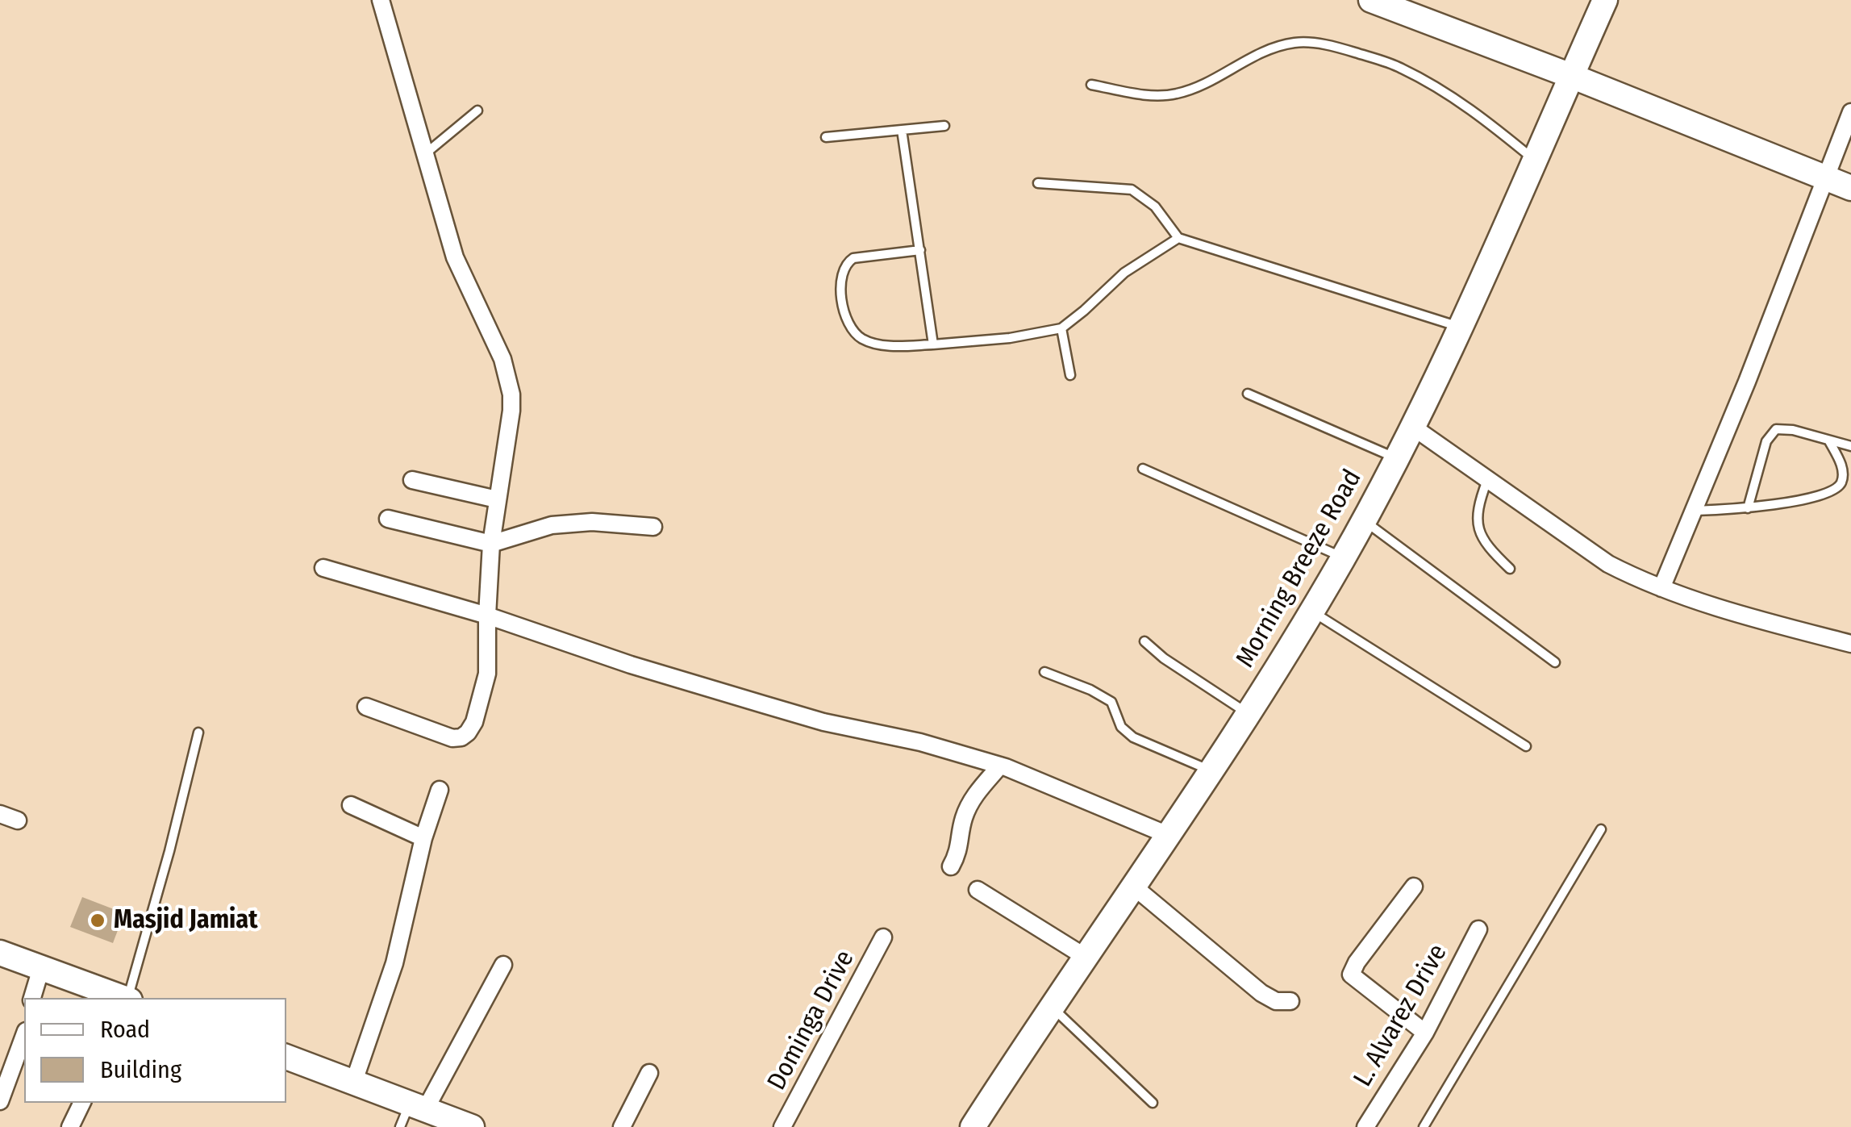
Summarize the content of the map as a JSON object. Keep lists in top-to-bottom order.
{
  "streets": {
    "main road": ["Morning Breeze Road"],
    "street": ["L. Alvarez Drive", "Dominga Drive"]
  },
  "places": ["Masjid Jamiat"],
  "legend": ["Road", "Building"]
}
